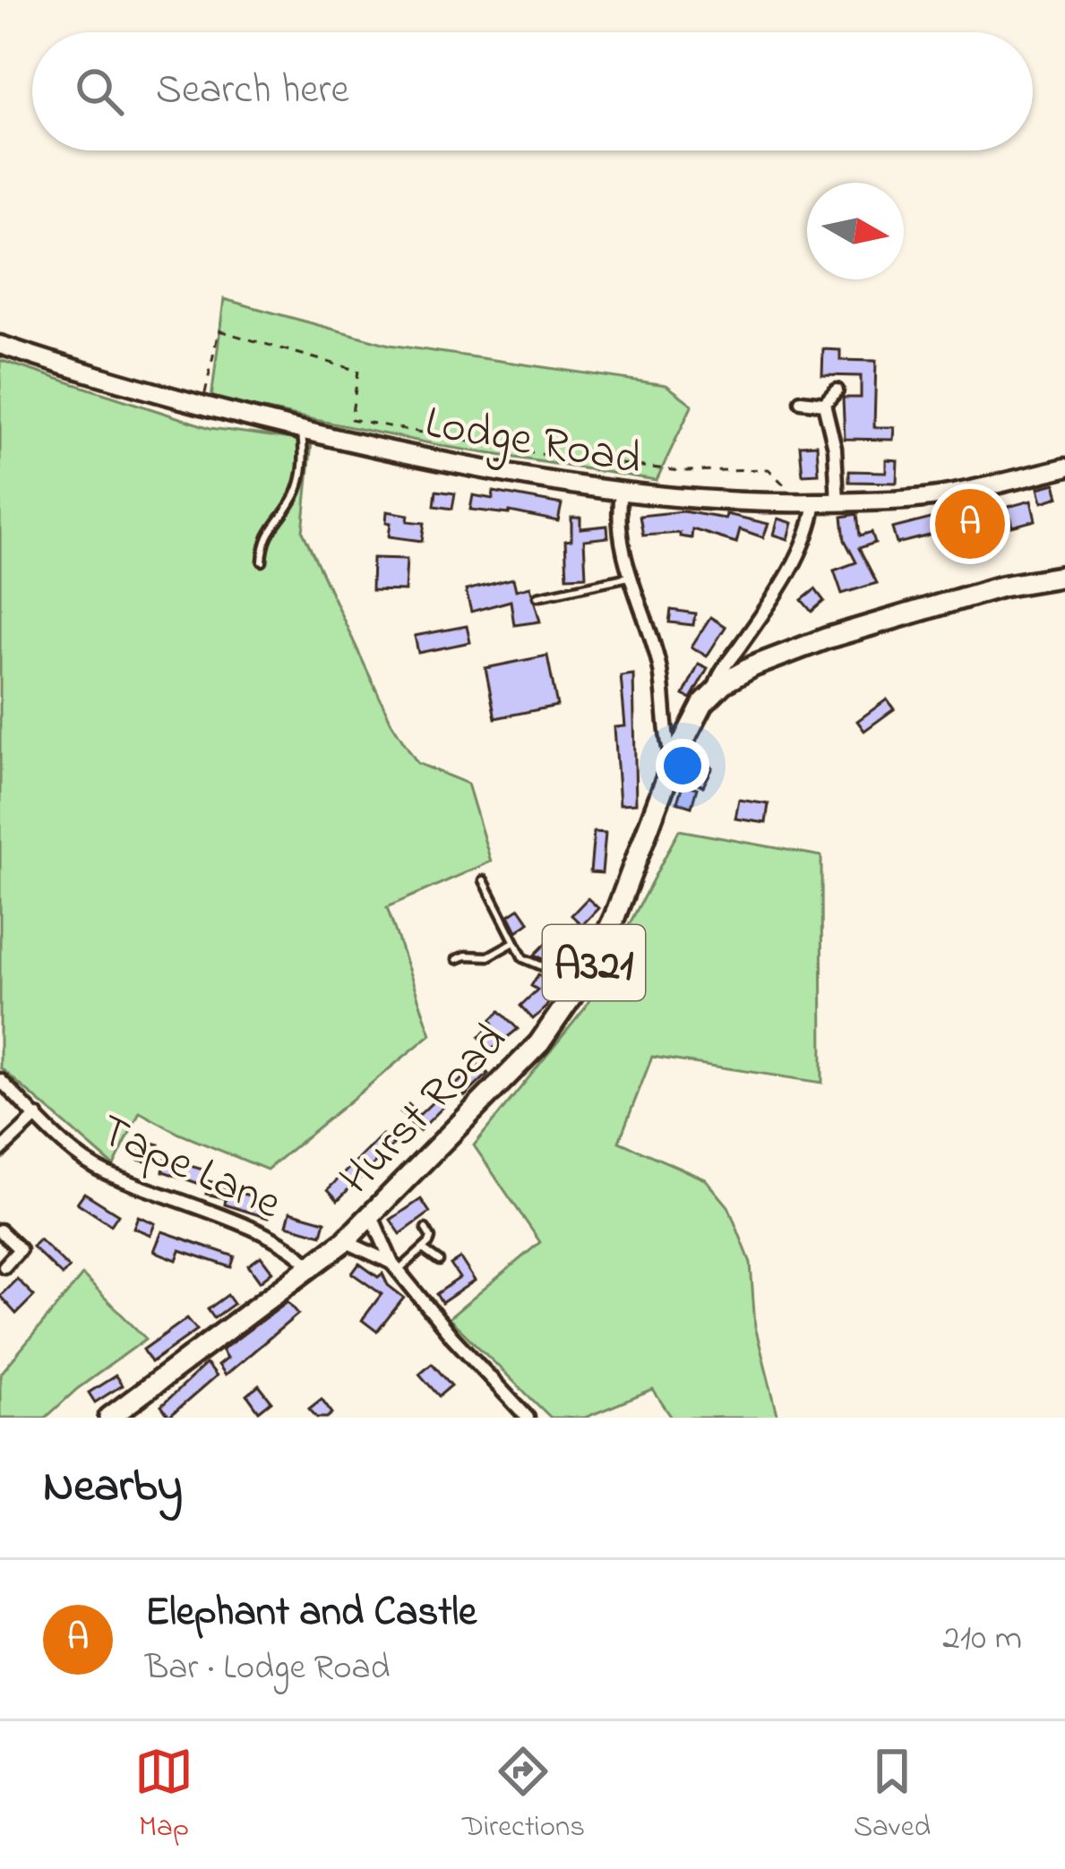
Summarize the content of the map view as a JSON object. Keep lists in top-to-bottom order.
{
  "streets": {
    "main road": ["Lodge Road", "A321", "Hurst Road"],
    "street": ["Tape Lane"]
  },
  "crossings": [
    ["Hurst Road", "Tape Lane"]
  ],
  "north": "right",
  "page": {
    "search": "Search here",
    "pins": "A",
    "heading": "Nearby",
    "list": [
      {
        "mark": "A",
        "name": "Elephant and Castle",
        "note": "Bar · Lodge Road",
        "value": "210 m"
      }
    ],
    "nav": ["Map", "Directions", "Saved"]
  }
}
